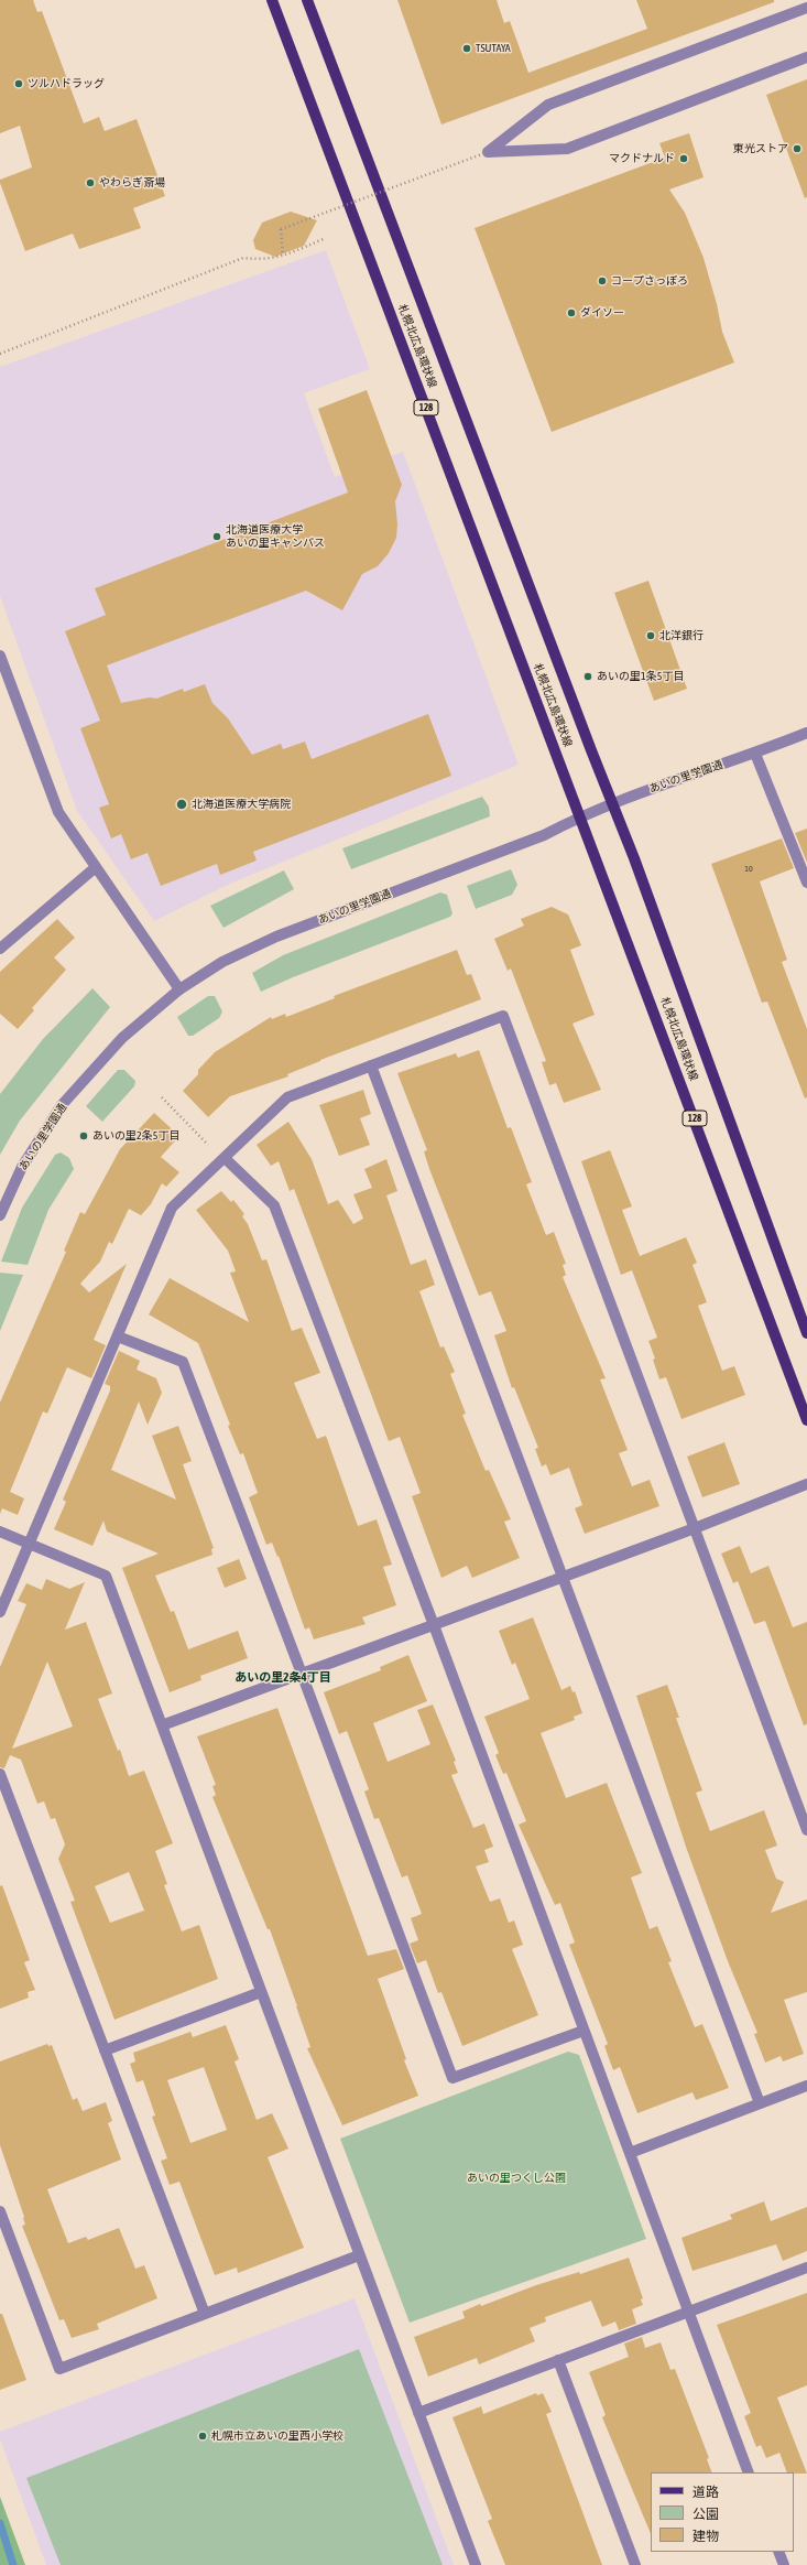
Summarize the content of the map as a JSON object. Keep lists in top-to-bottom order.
{
  "streets": {
    "main road": ["札幌北広島環状線", "128"],
    "street": ["あいの里学園通"]
  },
  "crossings": [
    ["札幌北広島環状線", "あいの里学園通"]
  ],
  "districts": ["あいの里2条4丁目"],
  "parks": ["あいの里つくし公園"],
  "places": [
    "TSUTAYA",
    "ツルハドラッグ",
    "東光ストア",
    "マクドナルド",
    "やわらぎ斎場",
    "コープさっぽろ",
    "ダイソー",
    "北海道医療大学 あいの里キャンパス",
    "北洋銀行",
    "あいの里1条5丁目",
    "北海道医療大学病院",
    "あいの里2条5丁目",
    "札幌市立あいの里西小学校"
  ],
  "house_numbers": ["10"],
  "legend": ["道路", "公園", "建物"]
}
